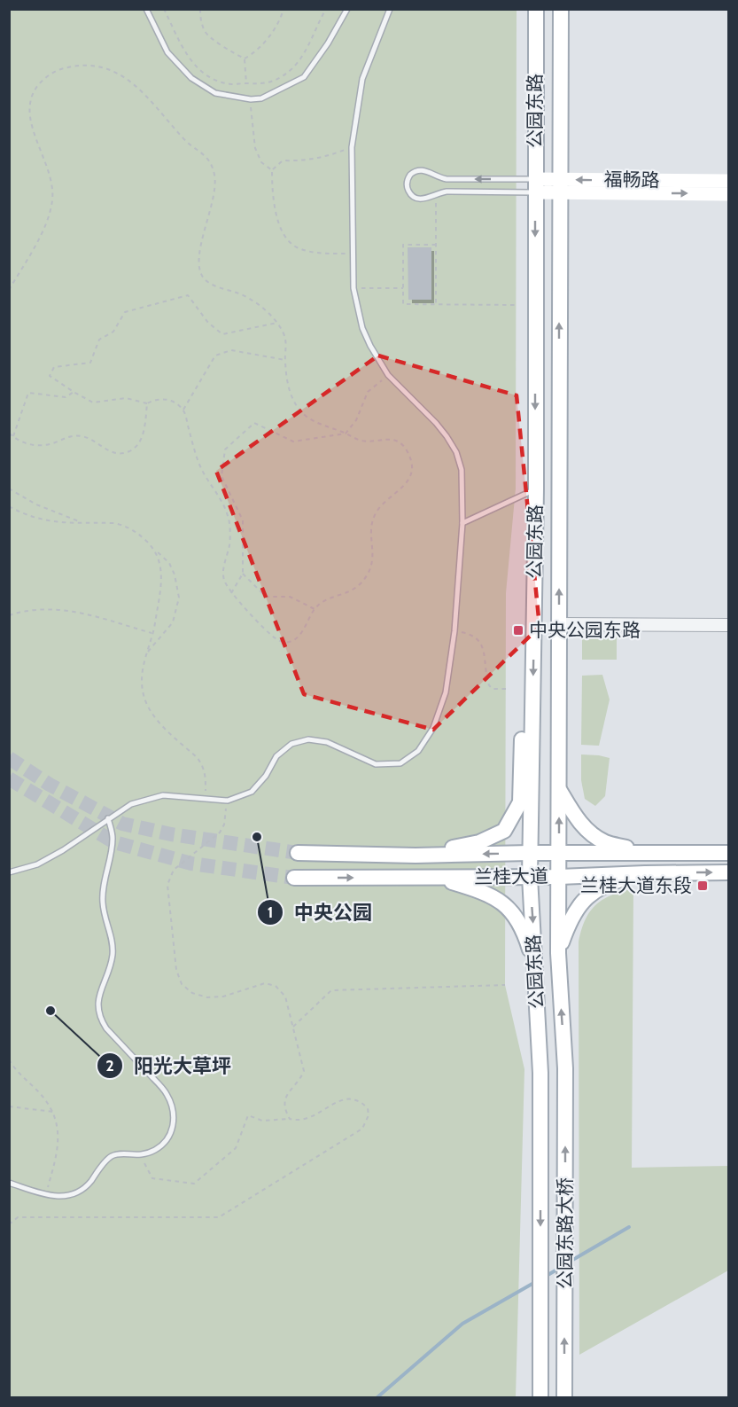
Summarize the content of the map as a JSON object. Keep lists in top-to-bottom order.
{
  "streets": {
    "main road": [
      "公园东路",
      "福畅路",
      "兰桂大道",
      "公园东路大桥"
    ]
  },
  "crossings": [
    ["公园东路", "福畅路"],
    ["公园东路", "兰桂大道"],
    ["公园东路", "公园东路大桥"]
  ],
  "places": {
    "transit": ["中央公园东路", "兰桂大道东段"],
    "other": ["中央公园", "阳光大草坪"]
  }
}
